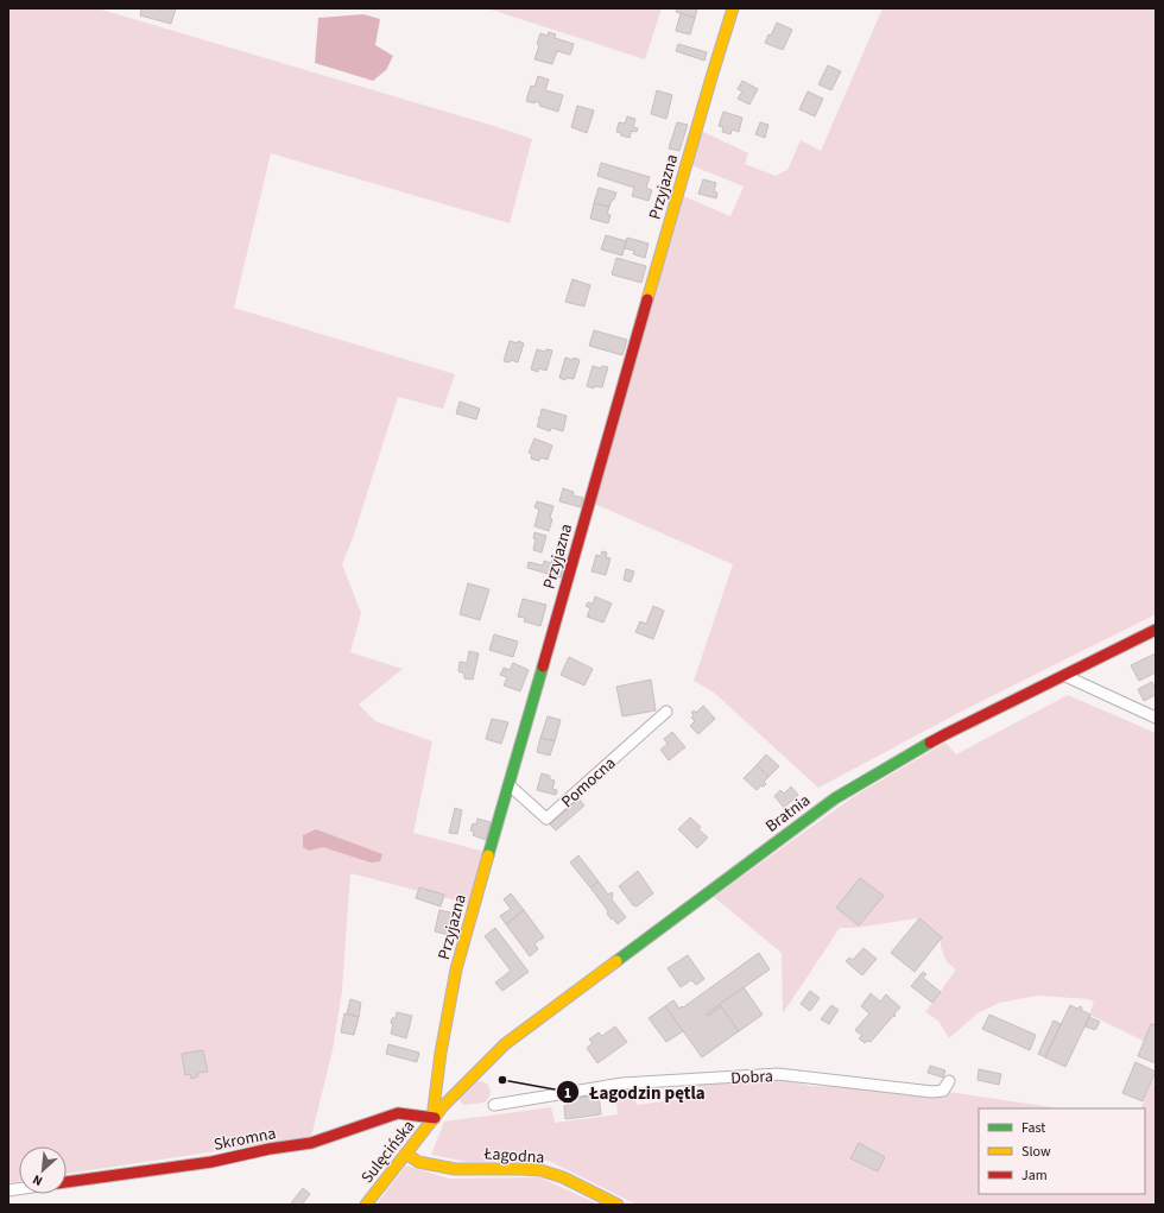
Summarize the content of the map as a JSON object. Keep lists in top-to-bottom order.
{
  "streets": {
    "street": [
      "Przyjazna",
      "Pomocna",
      "Bratnia",
      "Dobra",
      "Skromna",
      "Sulęcińska",
      "Łagodna"
    ]
  },
  "crossings": [
    ["Przyjazna", "Pomocna"],
    ["Przyjazna", "Bratnia"],
    ["Przyjazna", "Skromna"],
    ["Przyjazna", "Sulęcińska"],
    ["Bratnia", "Skromna"],
    ["Bratnia", "Sulęcińska"],
    ["Skromna", "Sulęcińska"],
    ["Sulęcińska", "Łagodna"]
  ],
  "places": ["Łagodzin pętla"],
  "legend": ["Fast", "Slow", "Jam"],
  "north": "bottom left"
}
